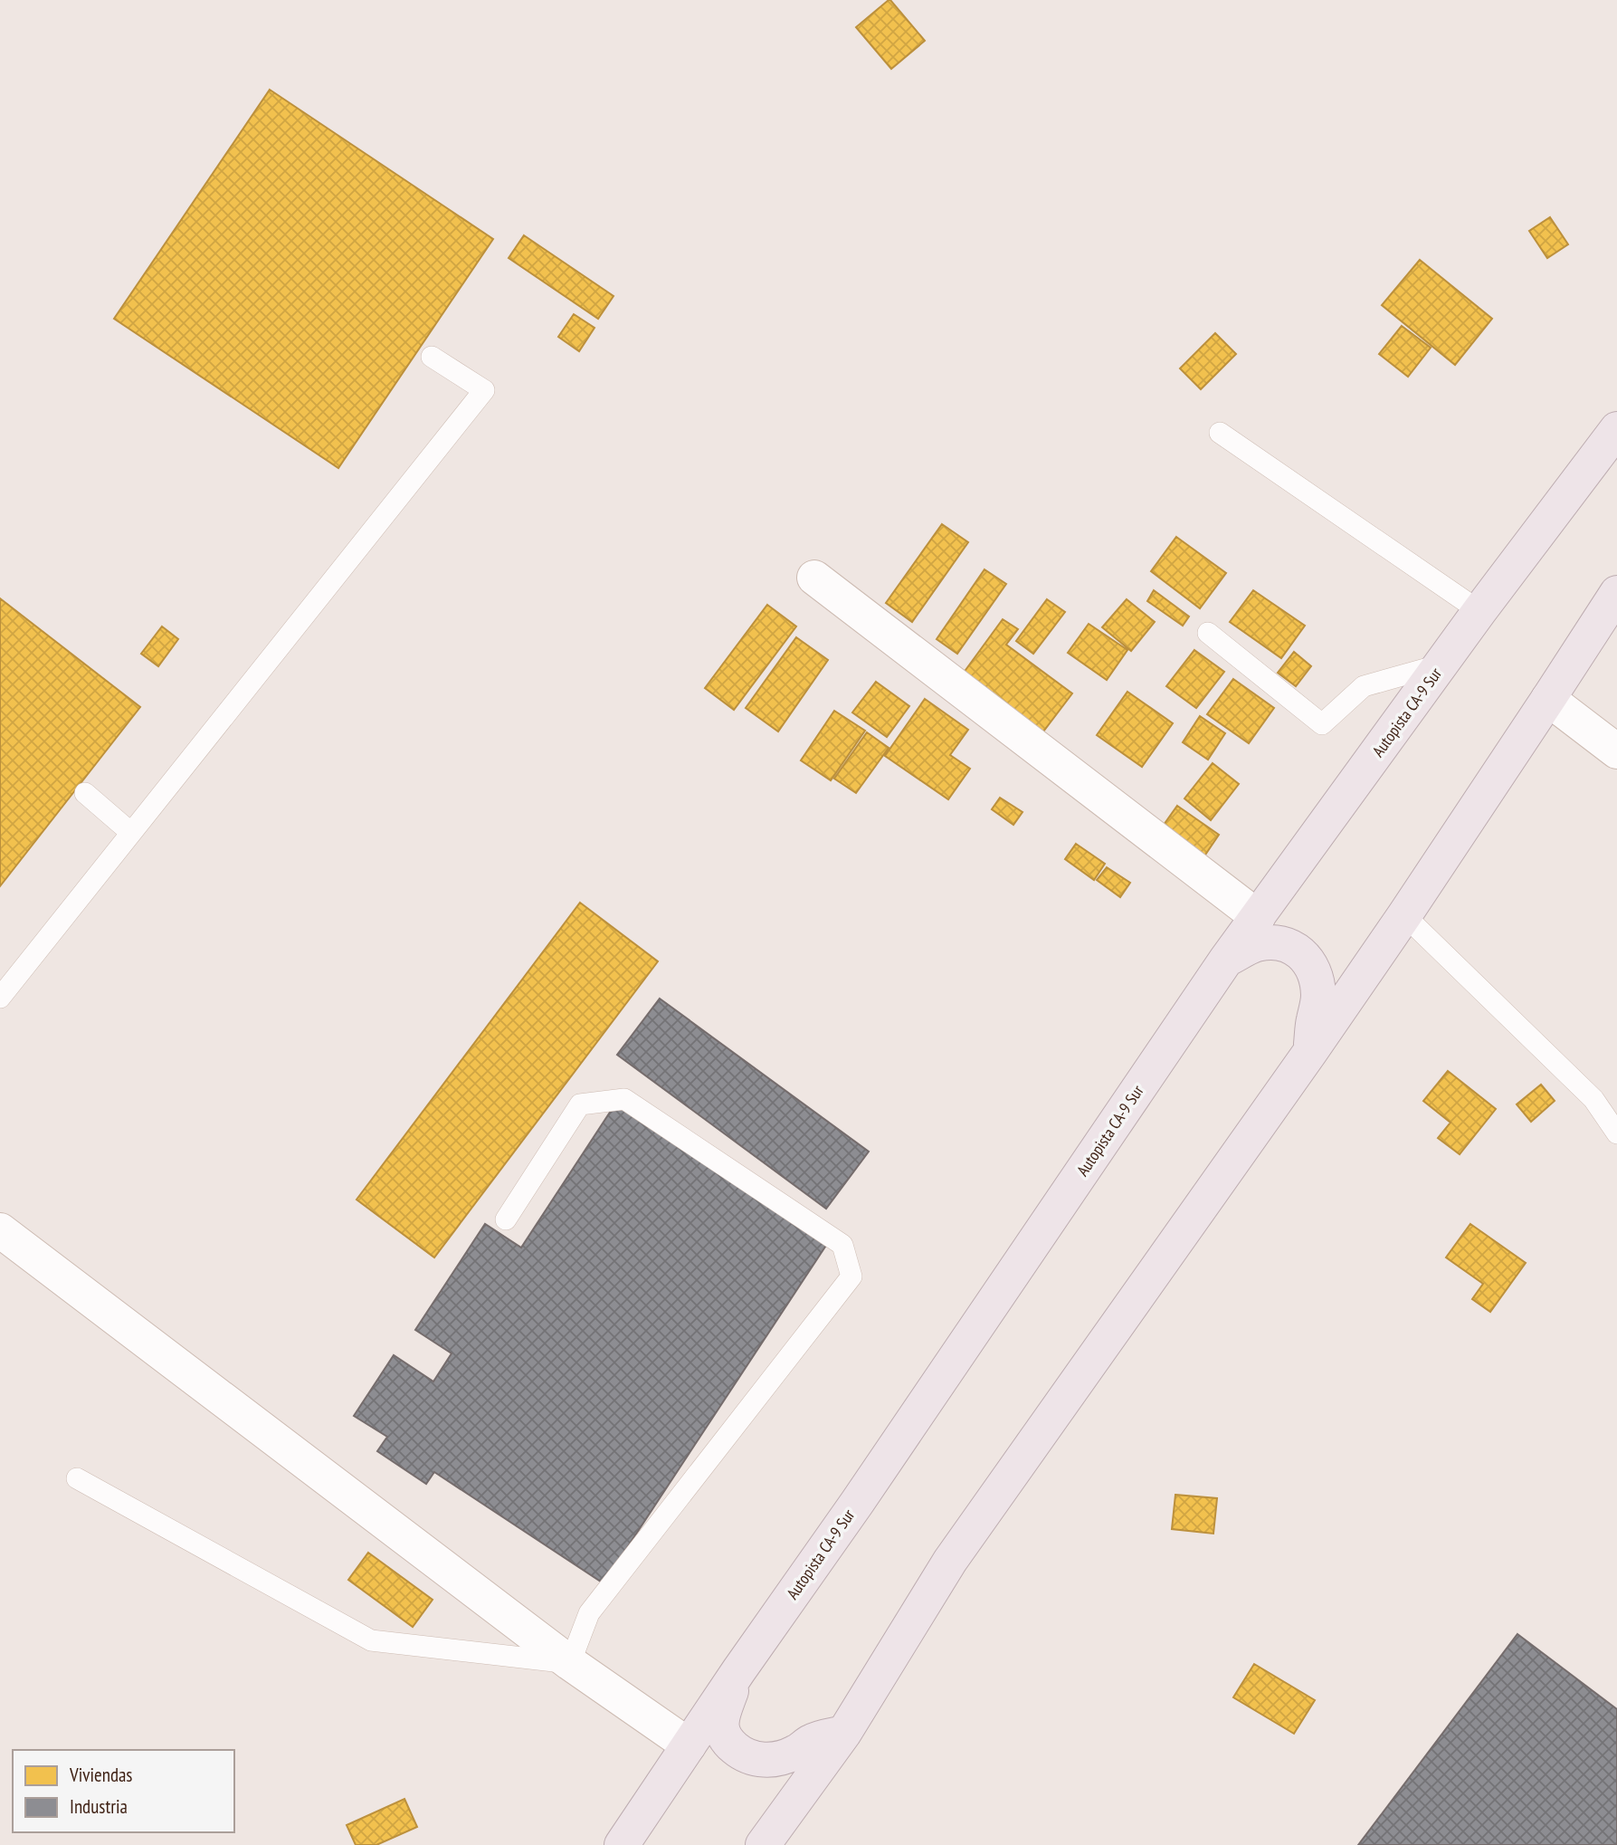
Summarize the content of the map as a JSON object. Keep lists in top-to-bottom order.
{
  "streets": {
    "highway": ["Autopista CA-9 Sur"]
  },
  "legend": ["Viviendas", "Industria"]
}
